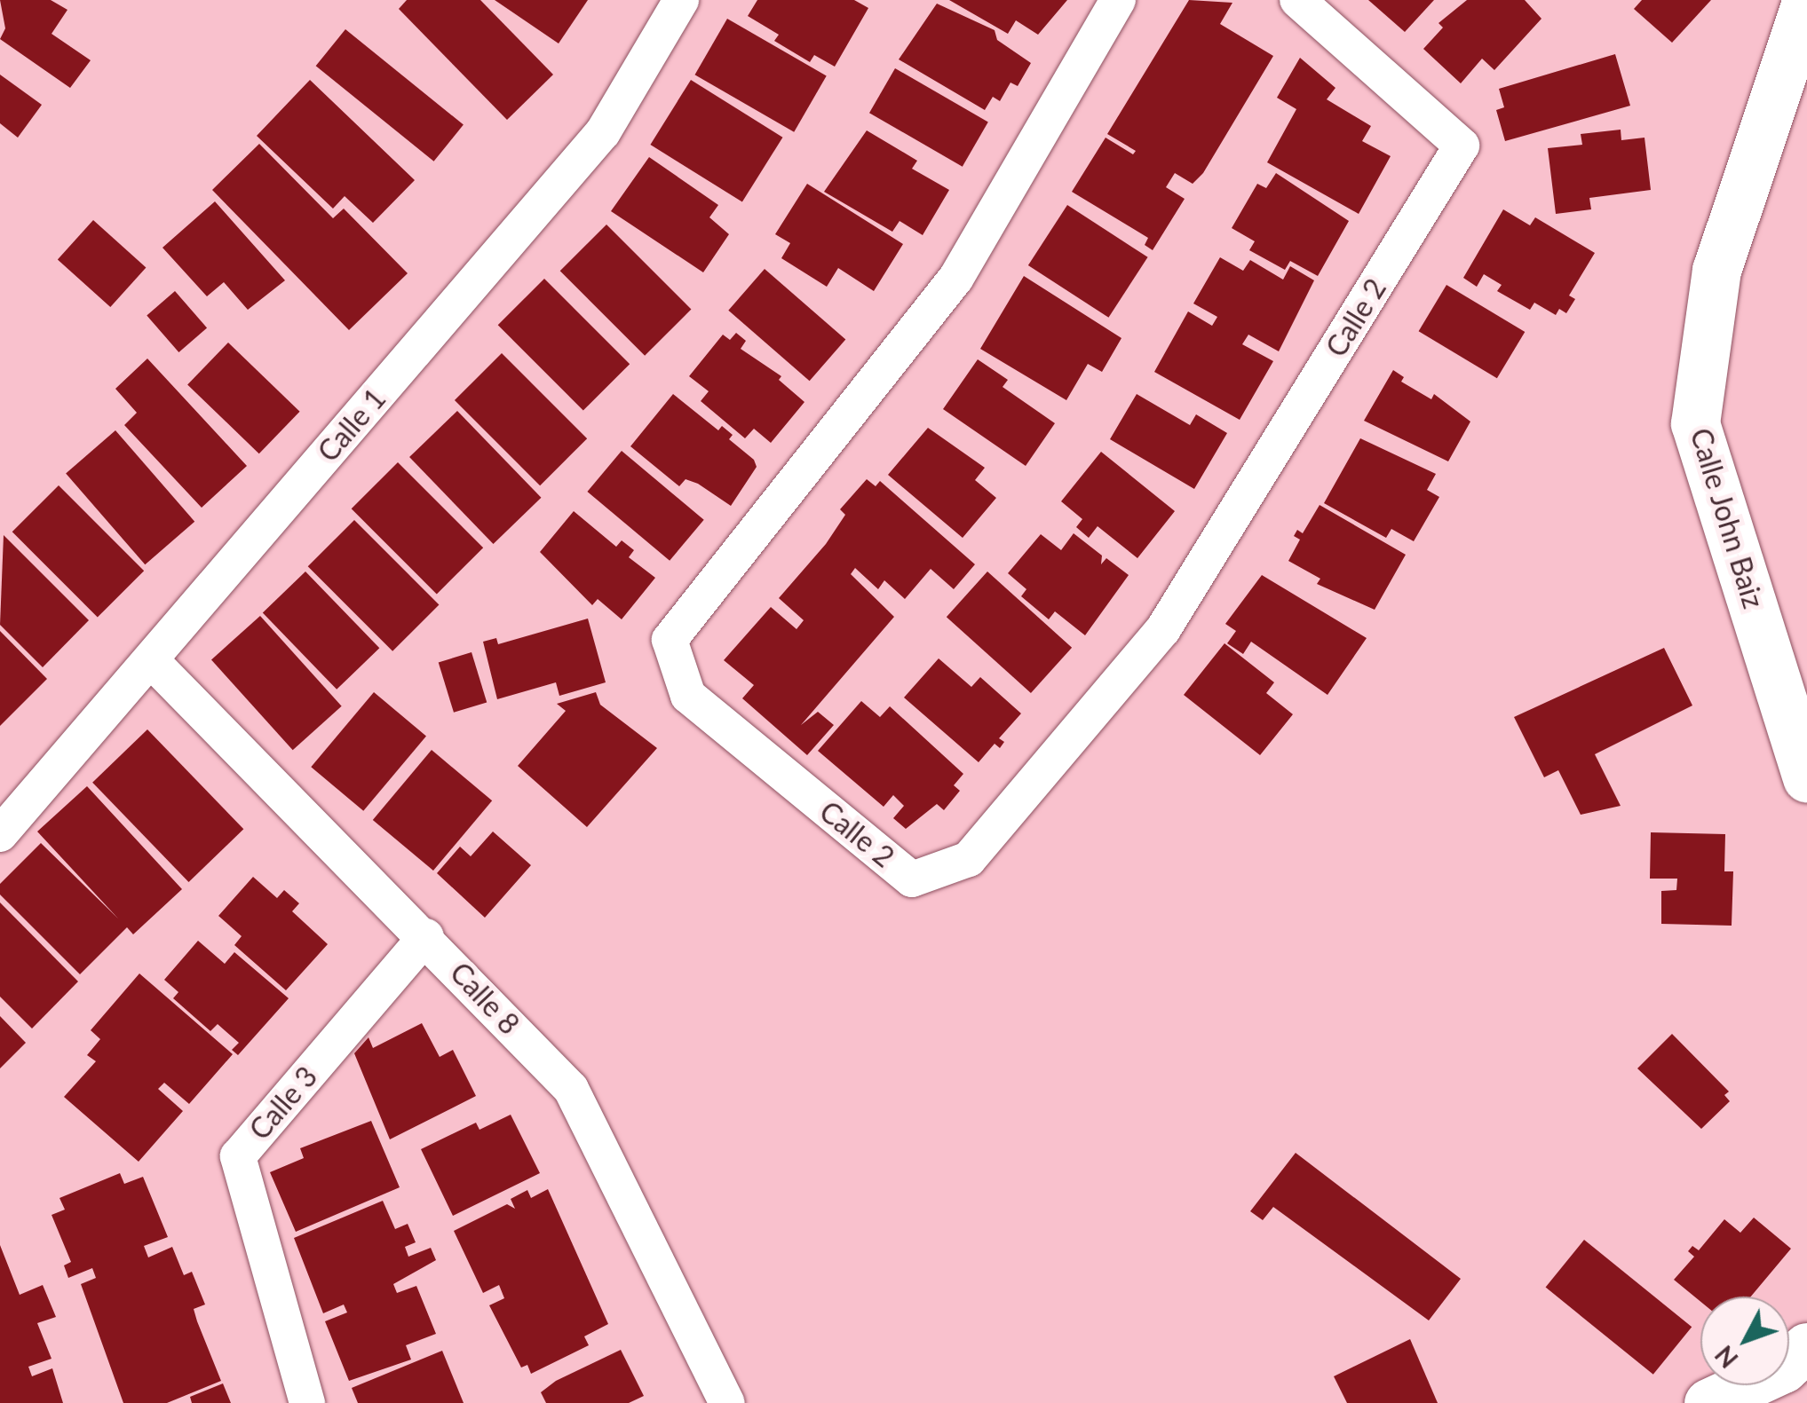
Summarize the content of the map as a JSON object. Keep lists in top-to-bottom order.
{
  "streets": {
    "street": [
      "Calle 2",
      "Calle 1",
      "Calle John Baiz",
      "Calle 8",
      "Calle 3"
    ]
  },
  "crossings": [
    ["Calle 1", "Calle 8"],
    ["Calle 8", "Calle 3"]
  ],
  "north": "bottom left"
}
